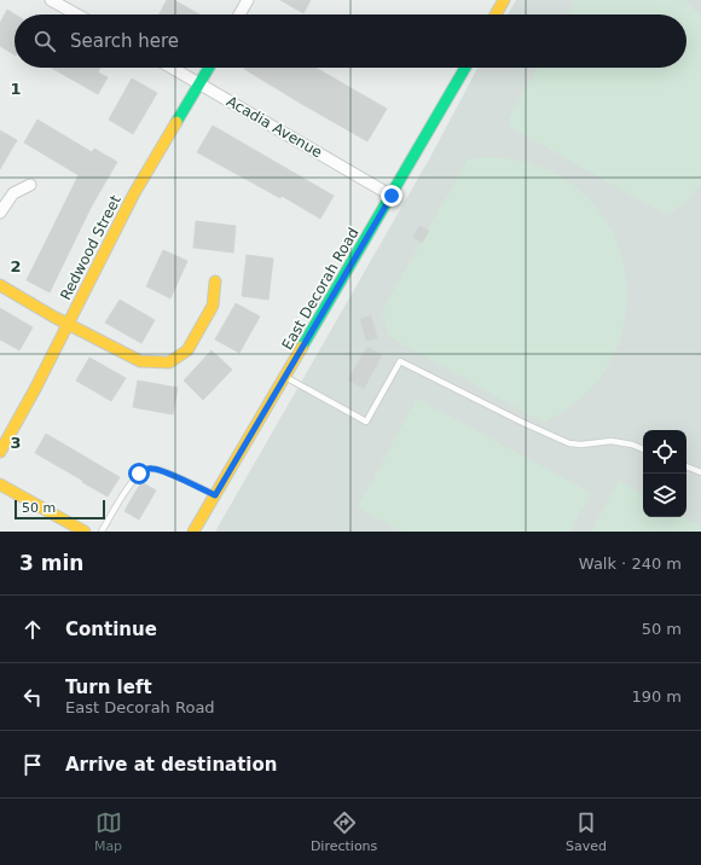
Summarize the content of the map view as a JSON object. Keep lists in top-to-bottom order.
{
  "streets": {
    "street": ["Acadia Avenue", "Redwood Street", "East Decorah Road"]
  },
  "crossings": [
    ["Acadia Avenue", "Redwood Street"],
    ["Acadia Avenue", "East Decorah Road"]
  ],
  "scale_bar": "50 m",
  "page": {
    "search": "Search here",
    "scale": "50 m",
    "heading": ["3 min", "Walk · 240 m"],
    "list": [
      ["Continue", "50 m"],
      ["Turn left", "East Decorah Road", "190 m"],
      "Arrive at destination"
    ],
    "nav": ["Map", "Directions", "Saved"]
  },
  "grid": {
    "rows": ["1", "2", "3"]
  }
}
